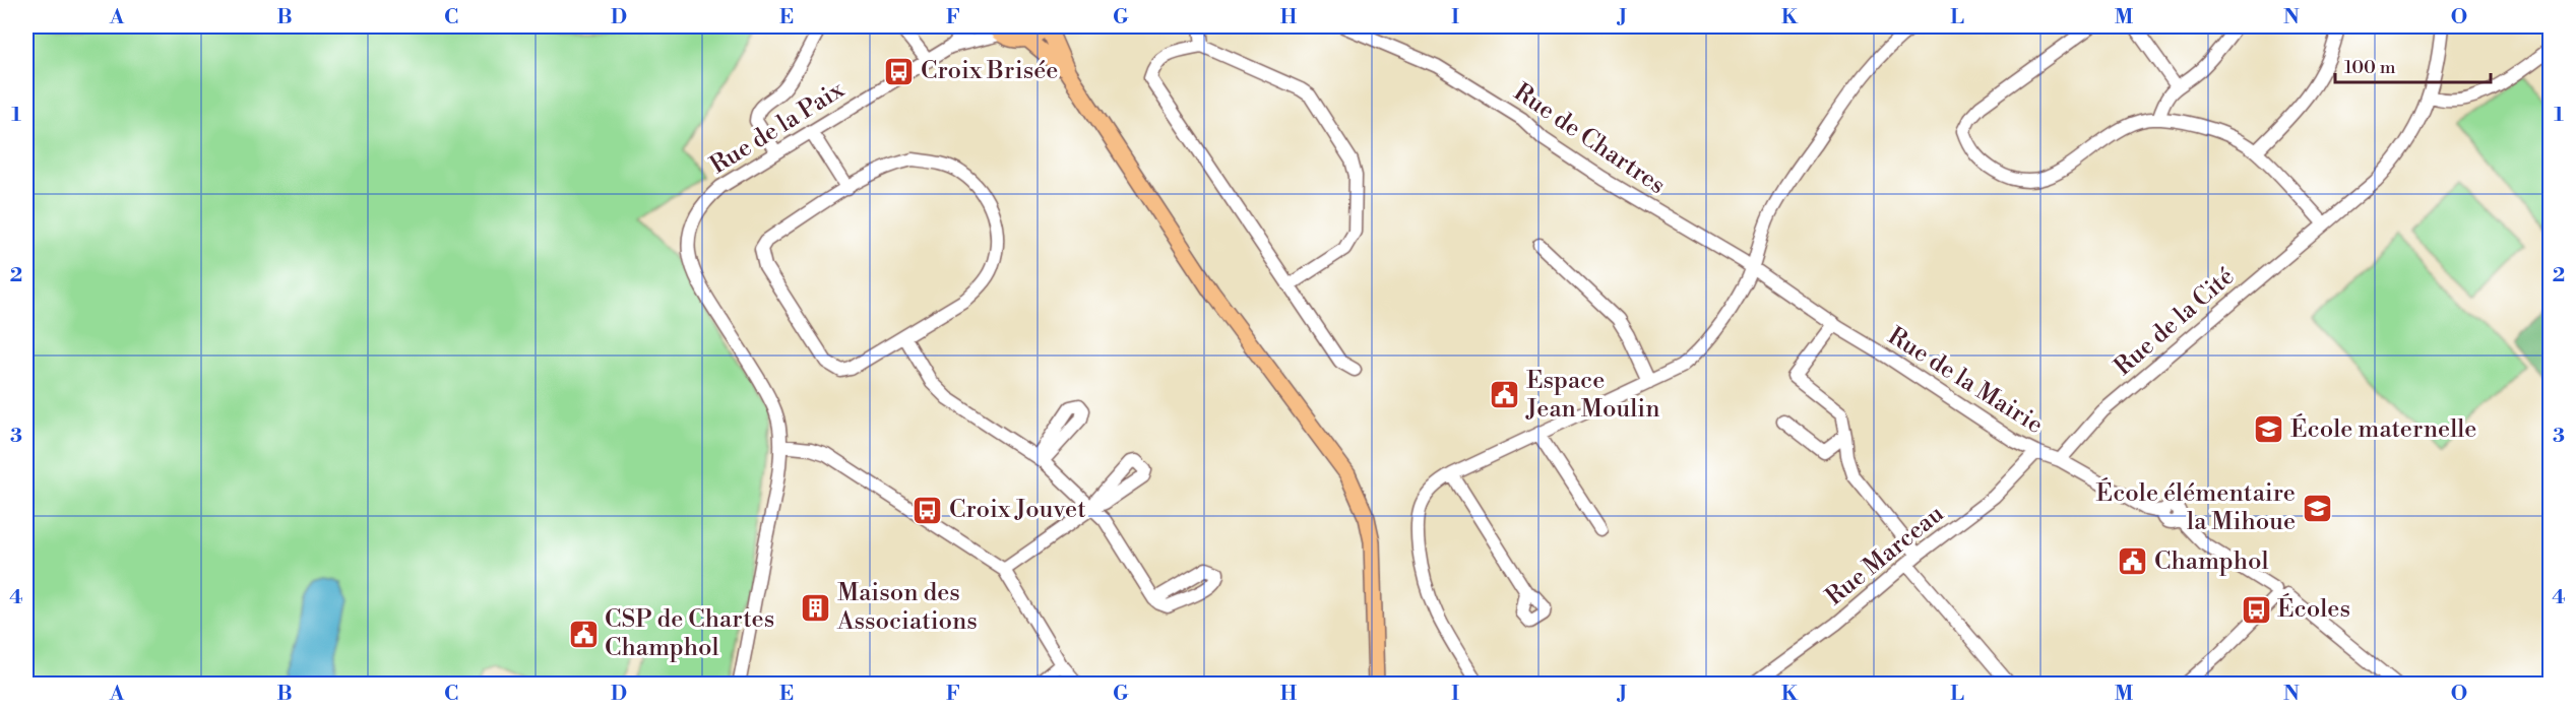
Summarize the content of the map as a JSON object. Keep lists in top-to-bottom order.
{
  "streets": {
    "street": [
      "Rue de la Paix",
      "Rue de Chartres",
      "Rue de la Cité",
      "Rue de la Mairie",
      "Rue Marceau"
    ]
  },
  "crossings": [
    ["Rue de Chartres", "Rue de la Mairie"],
    ["Rue de la Cité", "Rue de la Mairie"],
    ["Rue de la Mairie", "Rue Marceau"]
  ],
  "places": {
    "bus stop": ["Croix Brisée", "Croix Jouvet", "Écoles"],
    "public building": ["Espace Jean Moulin", "Champhol", "CSP de Chartes Champhol"],
    "school or university": ["École maternelle", "École élémentaire la Mihoue"],
    "building": ["Maison des Associations"]
  },
  "scale_bar": "100 m",
  "grid": {
    "columns": [
      "A",
      "B",
      "C",
      "D",
      "E",
      "F",
      "G",
      "H",
      "I",
      "J",
      "K",
      "L",
      "M",
      "N",
      "O"
    ],
    "rows": [
      "1",
      "2",
      "3",
      "4"
    ]
  }
}
